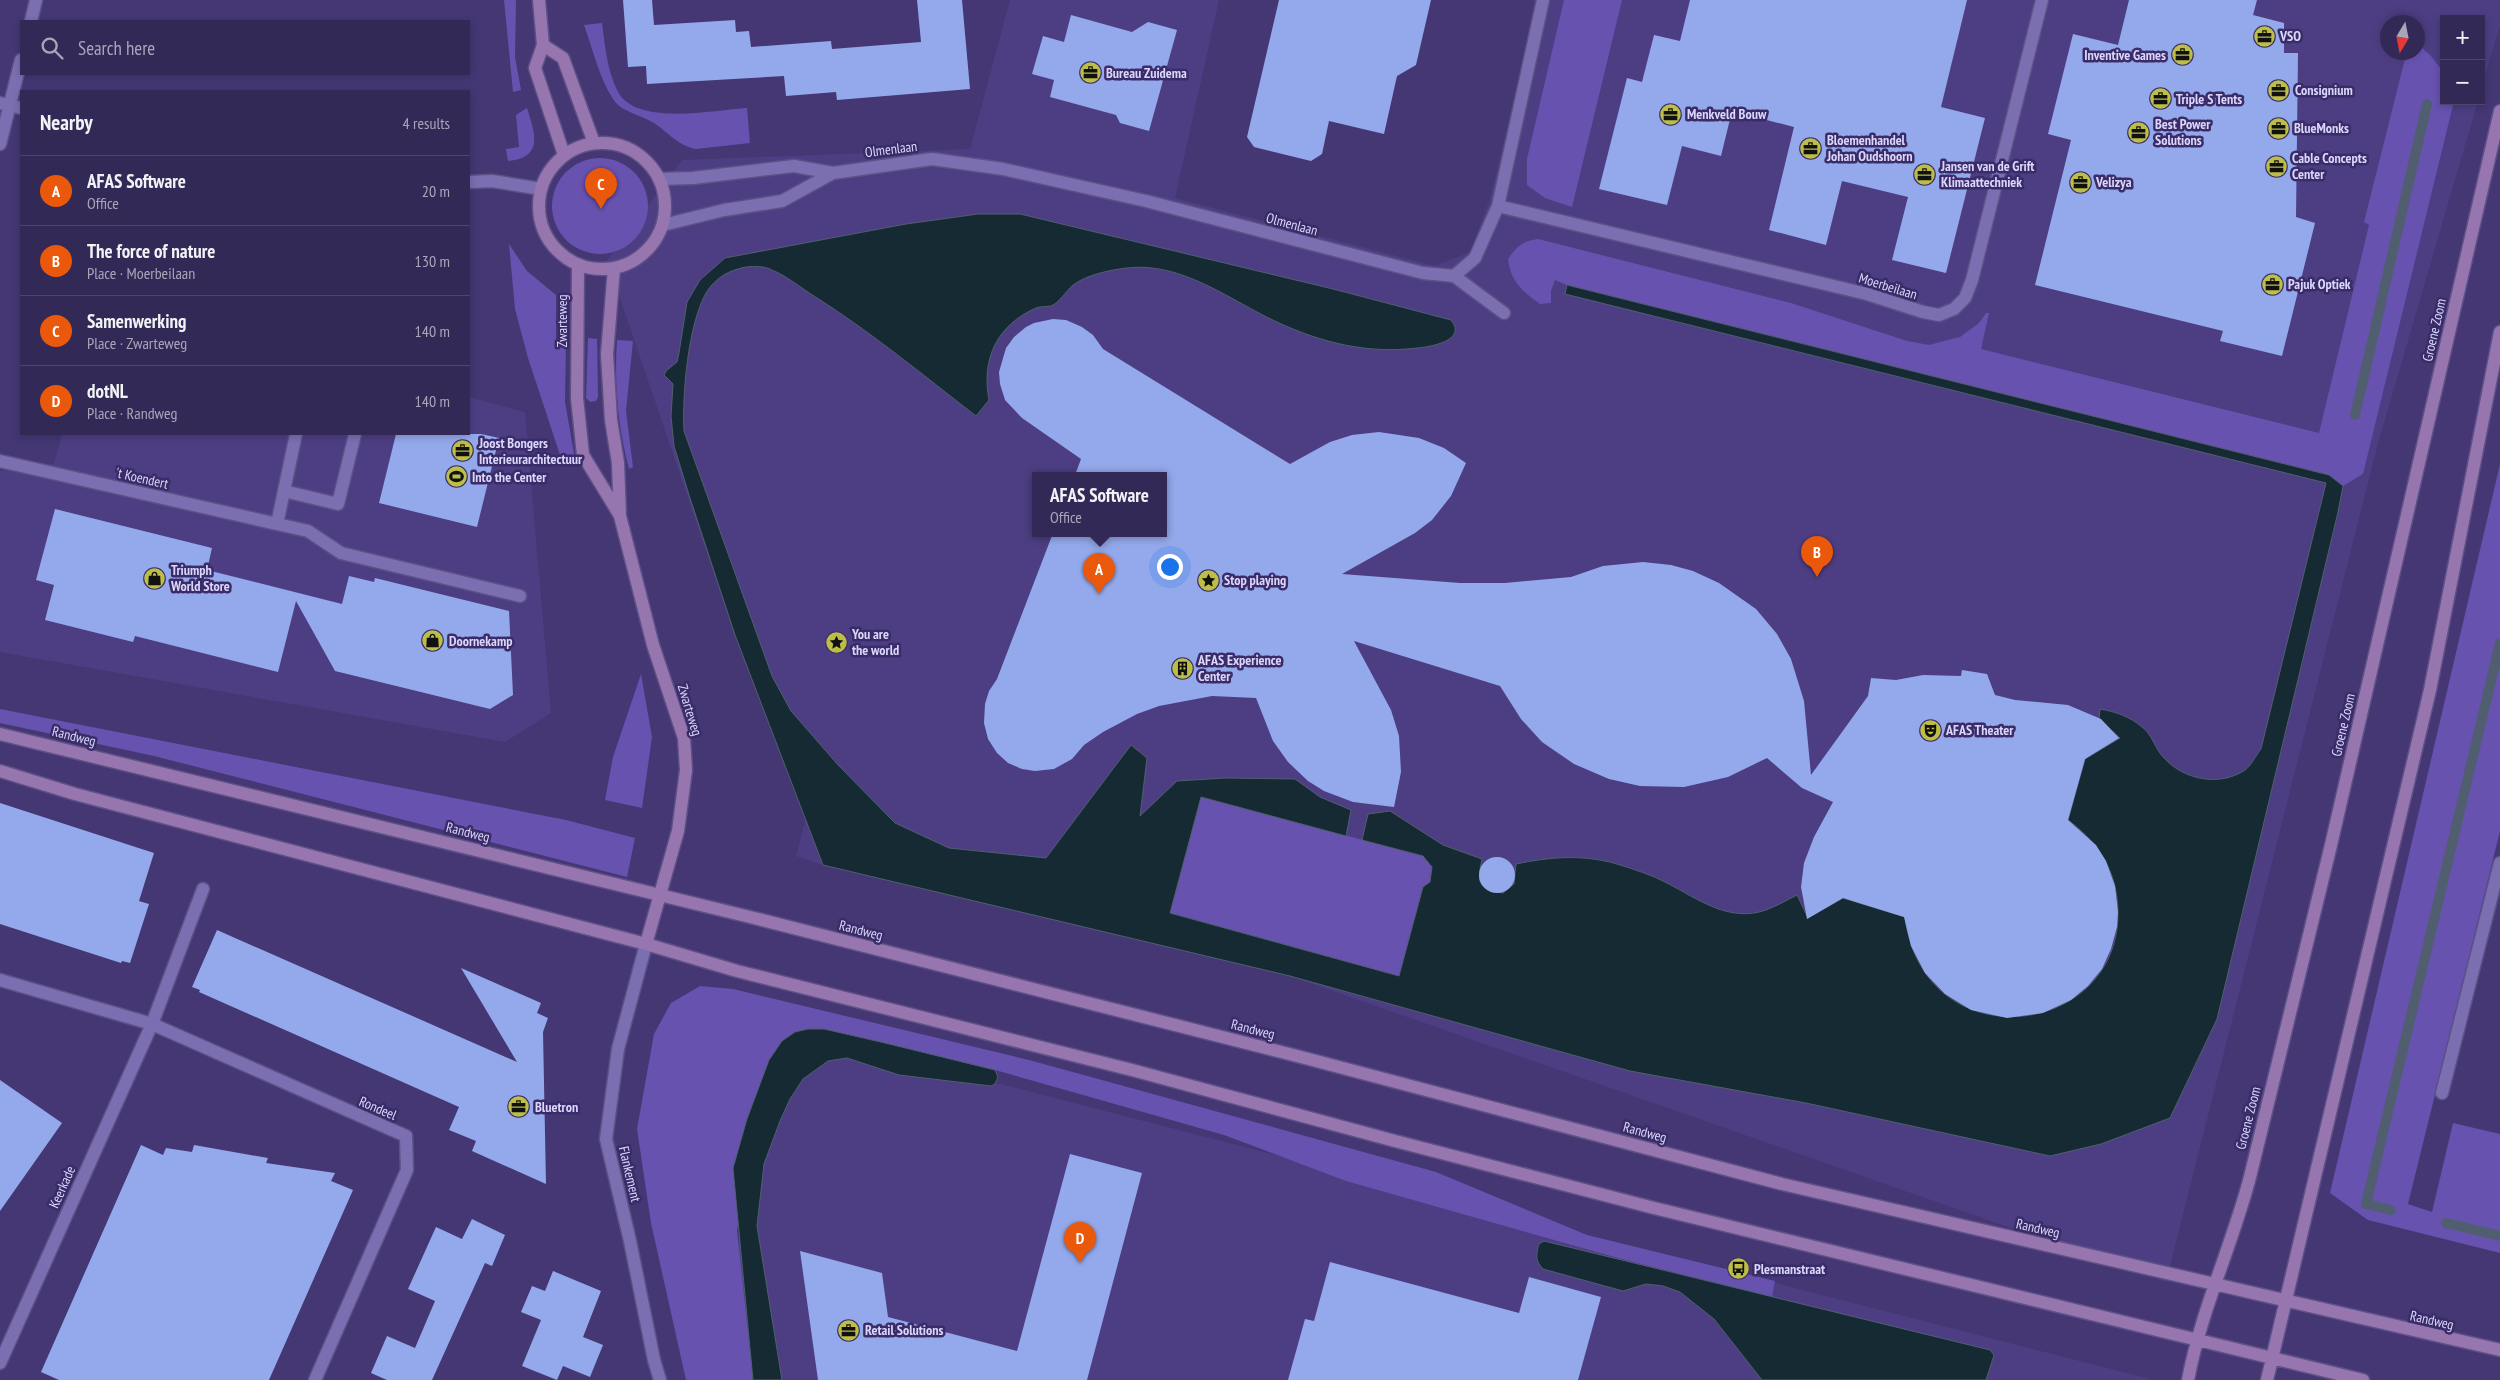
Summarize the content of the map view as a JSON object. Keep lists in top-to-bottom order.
{
  "streets": {
    "main road": ["Zwarteweg", "Groene Zoom", "Randweg"],
    "street": [
      "Olmenlaan",
      "Moerbeilaan",
      "'t Koendert",
      "Rondeel",
      "Flankement",
      "Keerkade"
    ]
  },
  "crossings": [
    ["Olmenlaan", "Zwarteweg"],
    ["Zwarteweg", "Randweg"],
    ["Zwarteweg", "Flankement"],
    ["Groene Zoom", "Randweg"],
    ["Rondeel", "Keerkade"]
  ],
  "places": {
    "office": [
      "VSO",
      "Inventive Games",
      "Bureau Zuidema",
      "Consignium",
      "Triple S Tents",
      "Menkveld Bouw",
      "BlueMonks",
      "Best Power Solutions",
      "Bloemenhandel Johan Oudshoorn",
      "Cable Concepts Center",
      "Jansen van de Grift Klimaattechniek",
      "Velizya",
      "Pajuk Optiek",
      "Joost Bongers Interieurarchitectuur",
      "Bluetron",
      "Retail Solutions"
    ],
    "sports": ["Into the Center"],
    "shop": ["Triumph World Store", "Doornekamp"],
    "place": ["Stop playing", "You are the world"],
    "building": ["AFAS Experience Center"],
    "theatre": ["AFAS Theater"],
    "bus stop": ["Plesmanstraat"]
  },
  "north": "bottom",
  "page": {
    "map_buttons": ["+", "−"],
    "search": "Search here",
    "heading": ["Nearby", "4 results"],
    "list": [
      {
        "mark": "A",
        "name": "AFAS Software",
        "note": "Office",
        "value": "20 m"
      },
      {
        "mark": "B",
        "name": "The force of nature",
        "note": "Place · Moerbeilaan",
        "value": "130 m"
      },
      {
        "mark": "C",
        "name": "Samenwerking",
        "note": "Place · Zwarteweg",
        "value": "140 m"
      },
      {
        "mark": "D",
        "name": "dotNL",
        "note": "Place · Randweg",
        "value": "140 m"
      }
    ],
    "pins": [
      "C",
      "B",
      "A",
      "D"
    ],
    "popup": ["AFAS Software", "Office"]
  }
}
